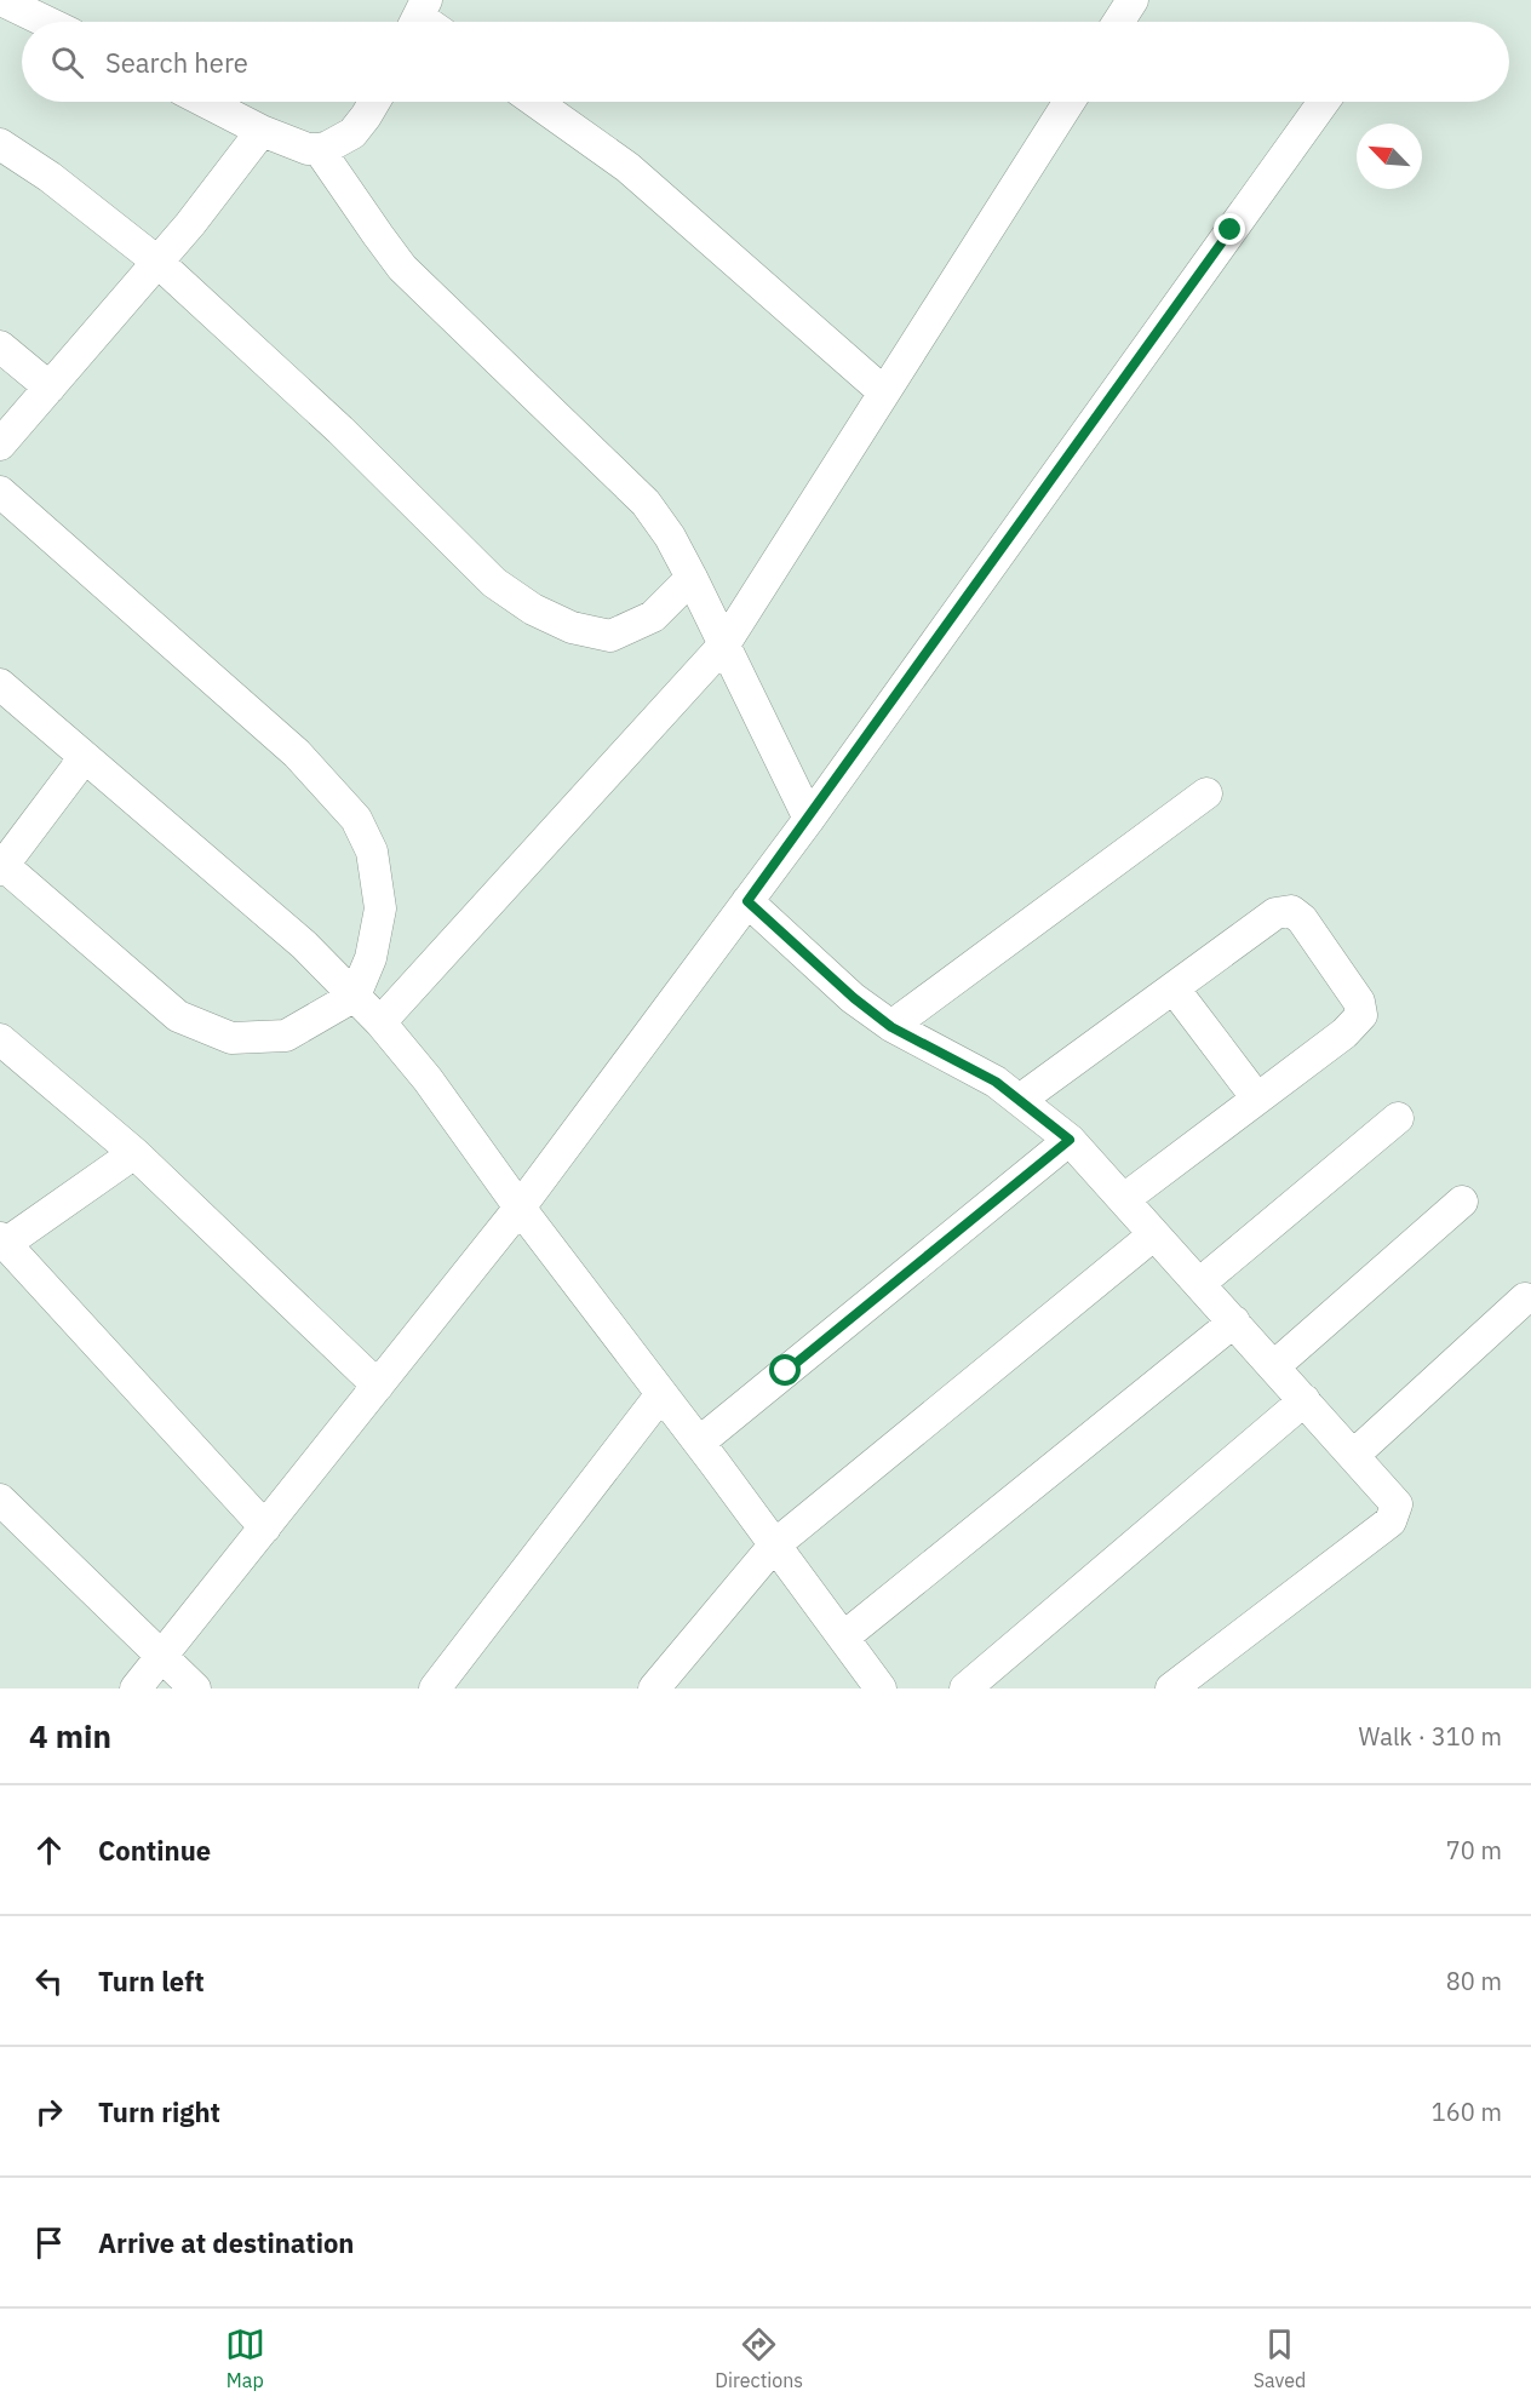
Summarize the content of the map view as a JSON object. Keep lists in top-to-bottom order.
{
  "north": "top left",
  "page": {
    "search": "Search here",
    "heading": ["4 min", "Walk · 310 m"],
    "list": [
      ["Continue", "70 m"],
      ["Turn left", "80 m"],
      ["Turn right", "160 m"],
      "Arrive at destination"
    ],
    "nav": ["Map", "Directions", "Saved"]
  }
}
